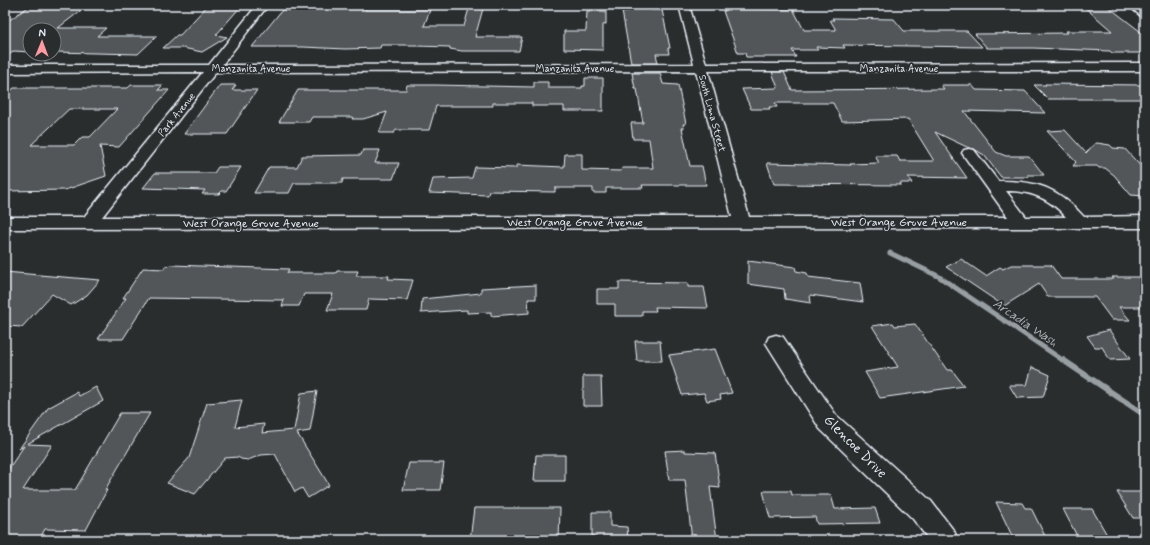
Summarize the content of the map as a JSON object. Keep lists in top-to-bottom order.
{
  "streets": {
    "street": [
      "Manzanita Avenue",
      "South Lima Street",
      "Park Avenue",
      "West Orange Grove Avenue",
      "Glencoe Drive"
    ]
  },
  "crossings": [
    ["Manzanita Avenue", "South Lima Street"],
    ["Manzanita Avenue", "Park Avenue"],
    ["South Lima Street", "West Orange Grove Avenue"],
    ["Park Avenue", "West Orange Grove Avenue"]
  ],
  "water": ["Arcadia Wash"],
  "north": "top"
}
